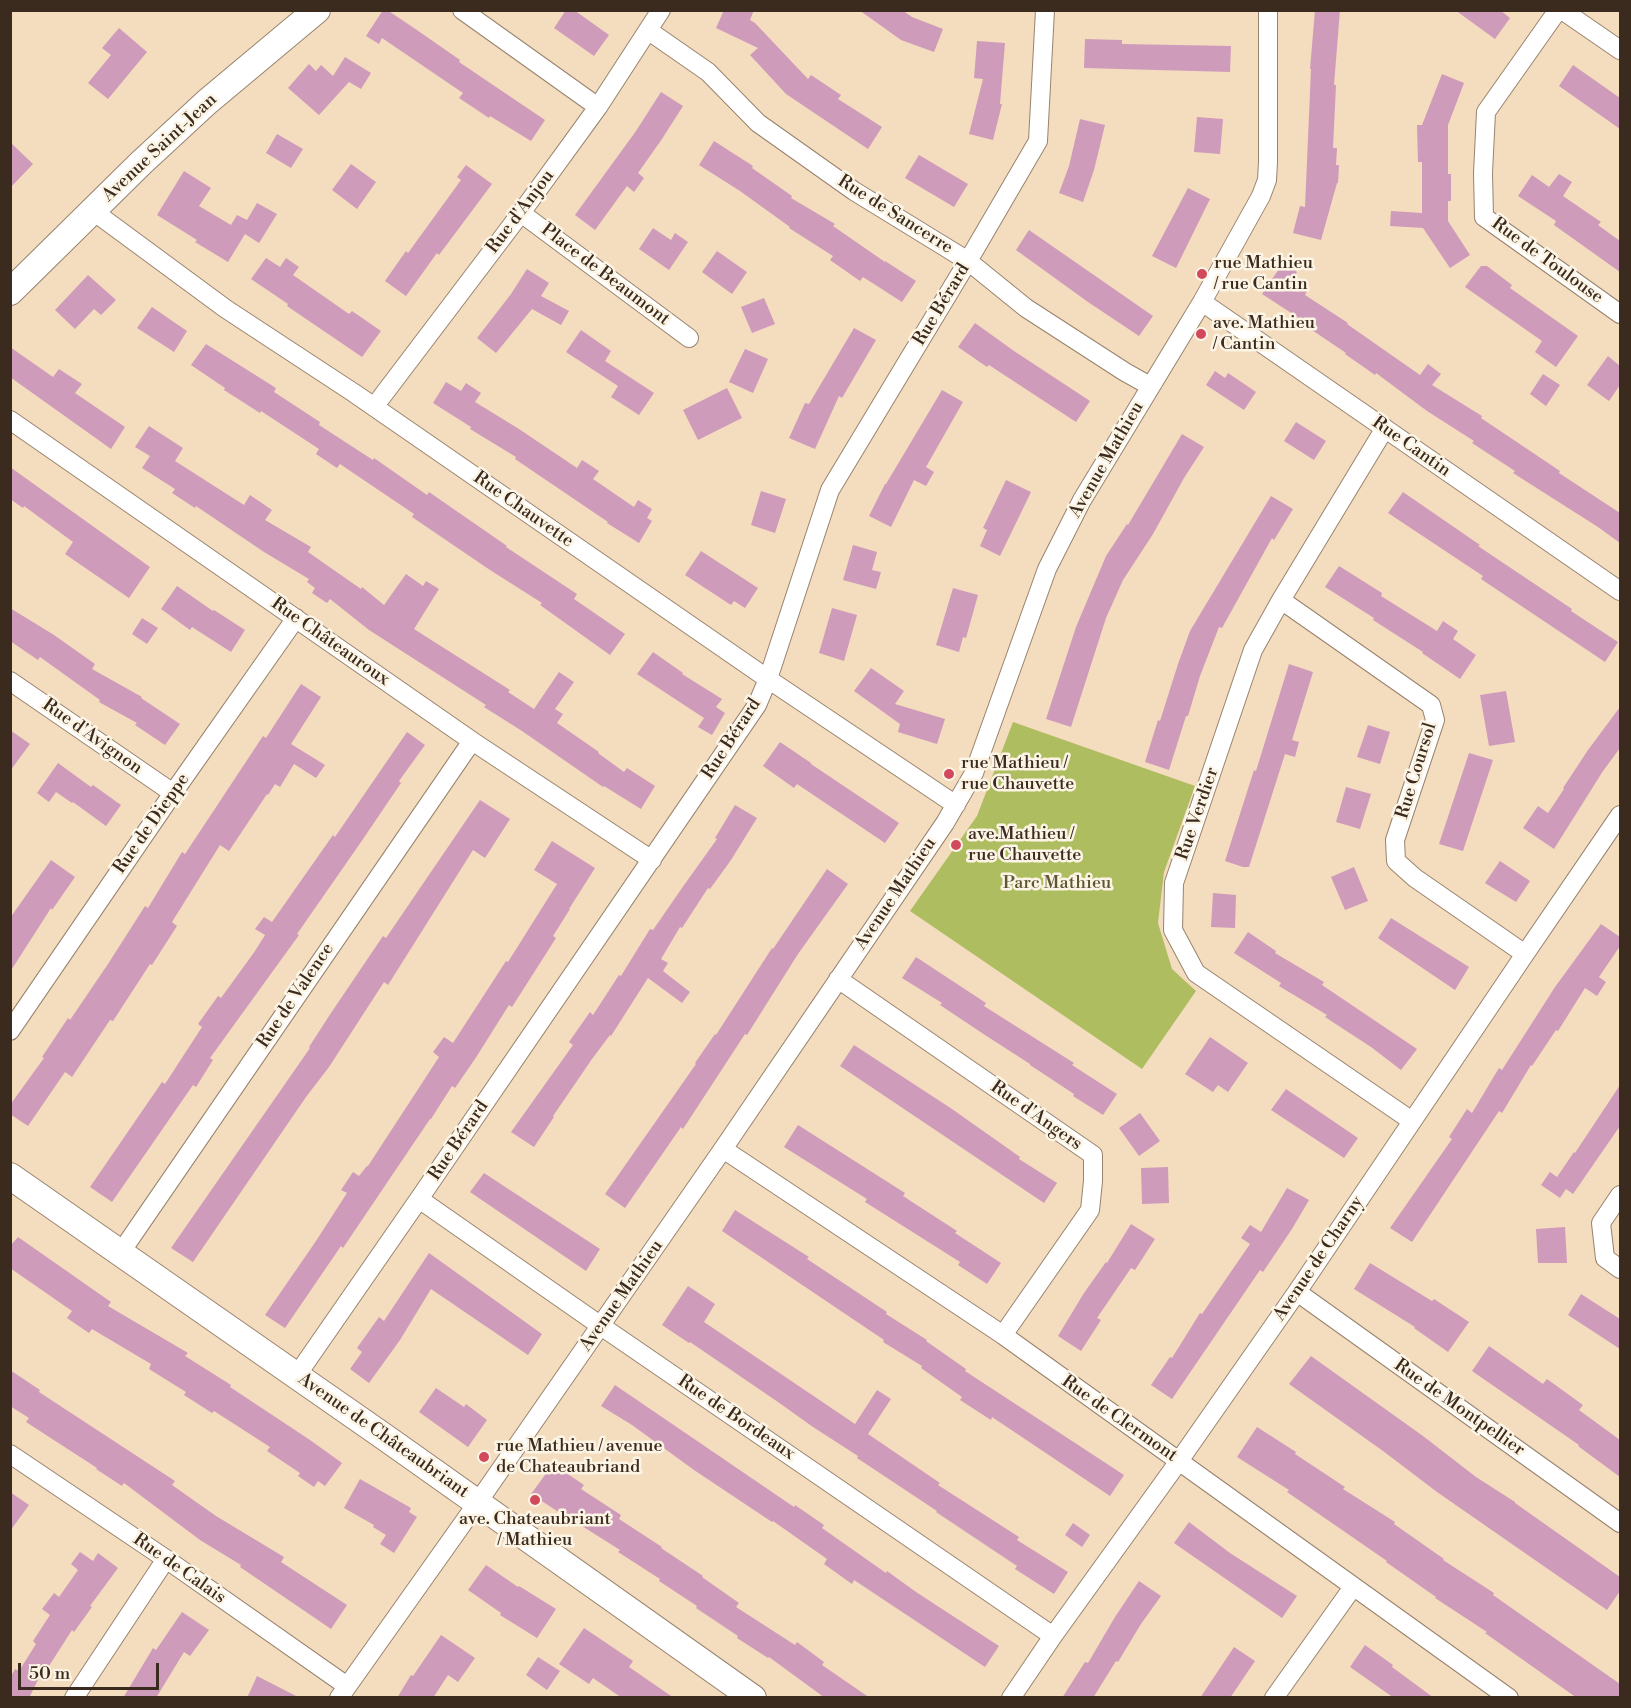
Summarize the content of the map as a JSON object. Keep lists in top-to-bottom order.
{
  "streets": {
    "street": [
      "Avenue Saint-Jean",
      "Rue d'Anjou",
      "Rue de Sancerre",
      "Rue de Toulouse",
      "Place de Beaumont",
      "Rue Bérard",
      "Rue Cantin",
      "Avenue Mathieu",
      "Rue Chauvette",
      "Rue Châteauroux",
      "Rue d'Avignon",
      "Rue Coursol",
      "Rue Verdier",
      "Rue de Dieppe",
      "Rue de Valence",
      "Rue d'Angers",
      "Avenue de Charny",
      "Rue de Montpellier",
      "Rue de Bordeaux",
      "Rue de Clermont",
      "Avenue de Châteaubriant",
      "Rue de Calais"
    ]
  },
  "crossings": [
    ["Avenue Saint-Jean", "Rue Chauvette"],
    ["Rue d'Anjou", "Rue de Sancerre"],
    ["Rue d'Anjou", "Place de Beaumont"],
    ["Rue d'Anjou", "Rue Chauvette"],
    ["Rue de Sancerre", "Rue Bérard"],
    ["Rue de Sancerre", "Avenue Mathieu"],
    ["Rue Bérard", "Rue Chauvette"],
    ["Rue Bérard", "Rue Châteauroux"],
    ["Rue Bérard", "Rue de Bordeaux"],
    ["Rue Bérard", "Avenue de Châteaubriant"],
    ["Rue Cantin", "Avenue Mathieu"],
    ["Rue Cantin", "Rue Verdier"],
    ["Avenue Mathieu", "Rue Chauvette"],
    ["Avenue Mathieu", "Rue d'Angers"],
    ["Avenue Mathieu", "Rue de Bordeaux"],
    ["Avenue Mathieu", "Rue de Clermont"],
    ["Avenue Mathieu", "Avenue de Châteaubriant"],
    ["Avenue Mathieu", "Rue de Calais"],
    ["Rue Châteauroux", "Rue de Dieppe"],
    ["Rue Châteauroux", "Rue de Valence"],
    ["Rue d'Avignon", "Rue de Dieppe"],
    ["Rue Coursol", "Rue Verdier"],
    ["Rue Coursol", "Avenue de Charny"],
    ["Rue Verdier", "Avenue de Charny"],
    ["Rue de Valence", "Avenue de Châteaubriant"],
    ["Rue d'Angers", "Rue de Clermont"],
    ["Avenue de Charny", "Rue de Montpellier"],
    ["Avenue de Charny", "Rue de Bordeaux"],
    ["Avenue de Charny", "Rue de Clermont"]
  ],
  "parks": ["Parc Mathieu"],
  "places": [
    "rue Mathieu / rue Cantin",
    "ave. Mathieu / Cantin",
    "rue Mathieu / rue Chauvette",
    "ave.Mathieu / rue Chauvette",
    "rue Mathieu / avenue de Chateaubriand",
    "ave. Chateaubriant / Mathieu"
  ],
  "scale_bar": "50 m"
}
